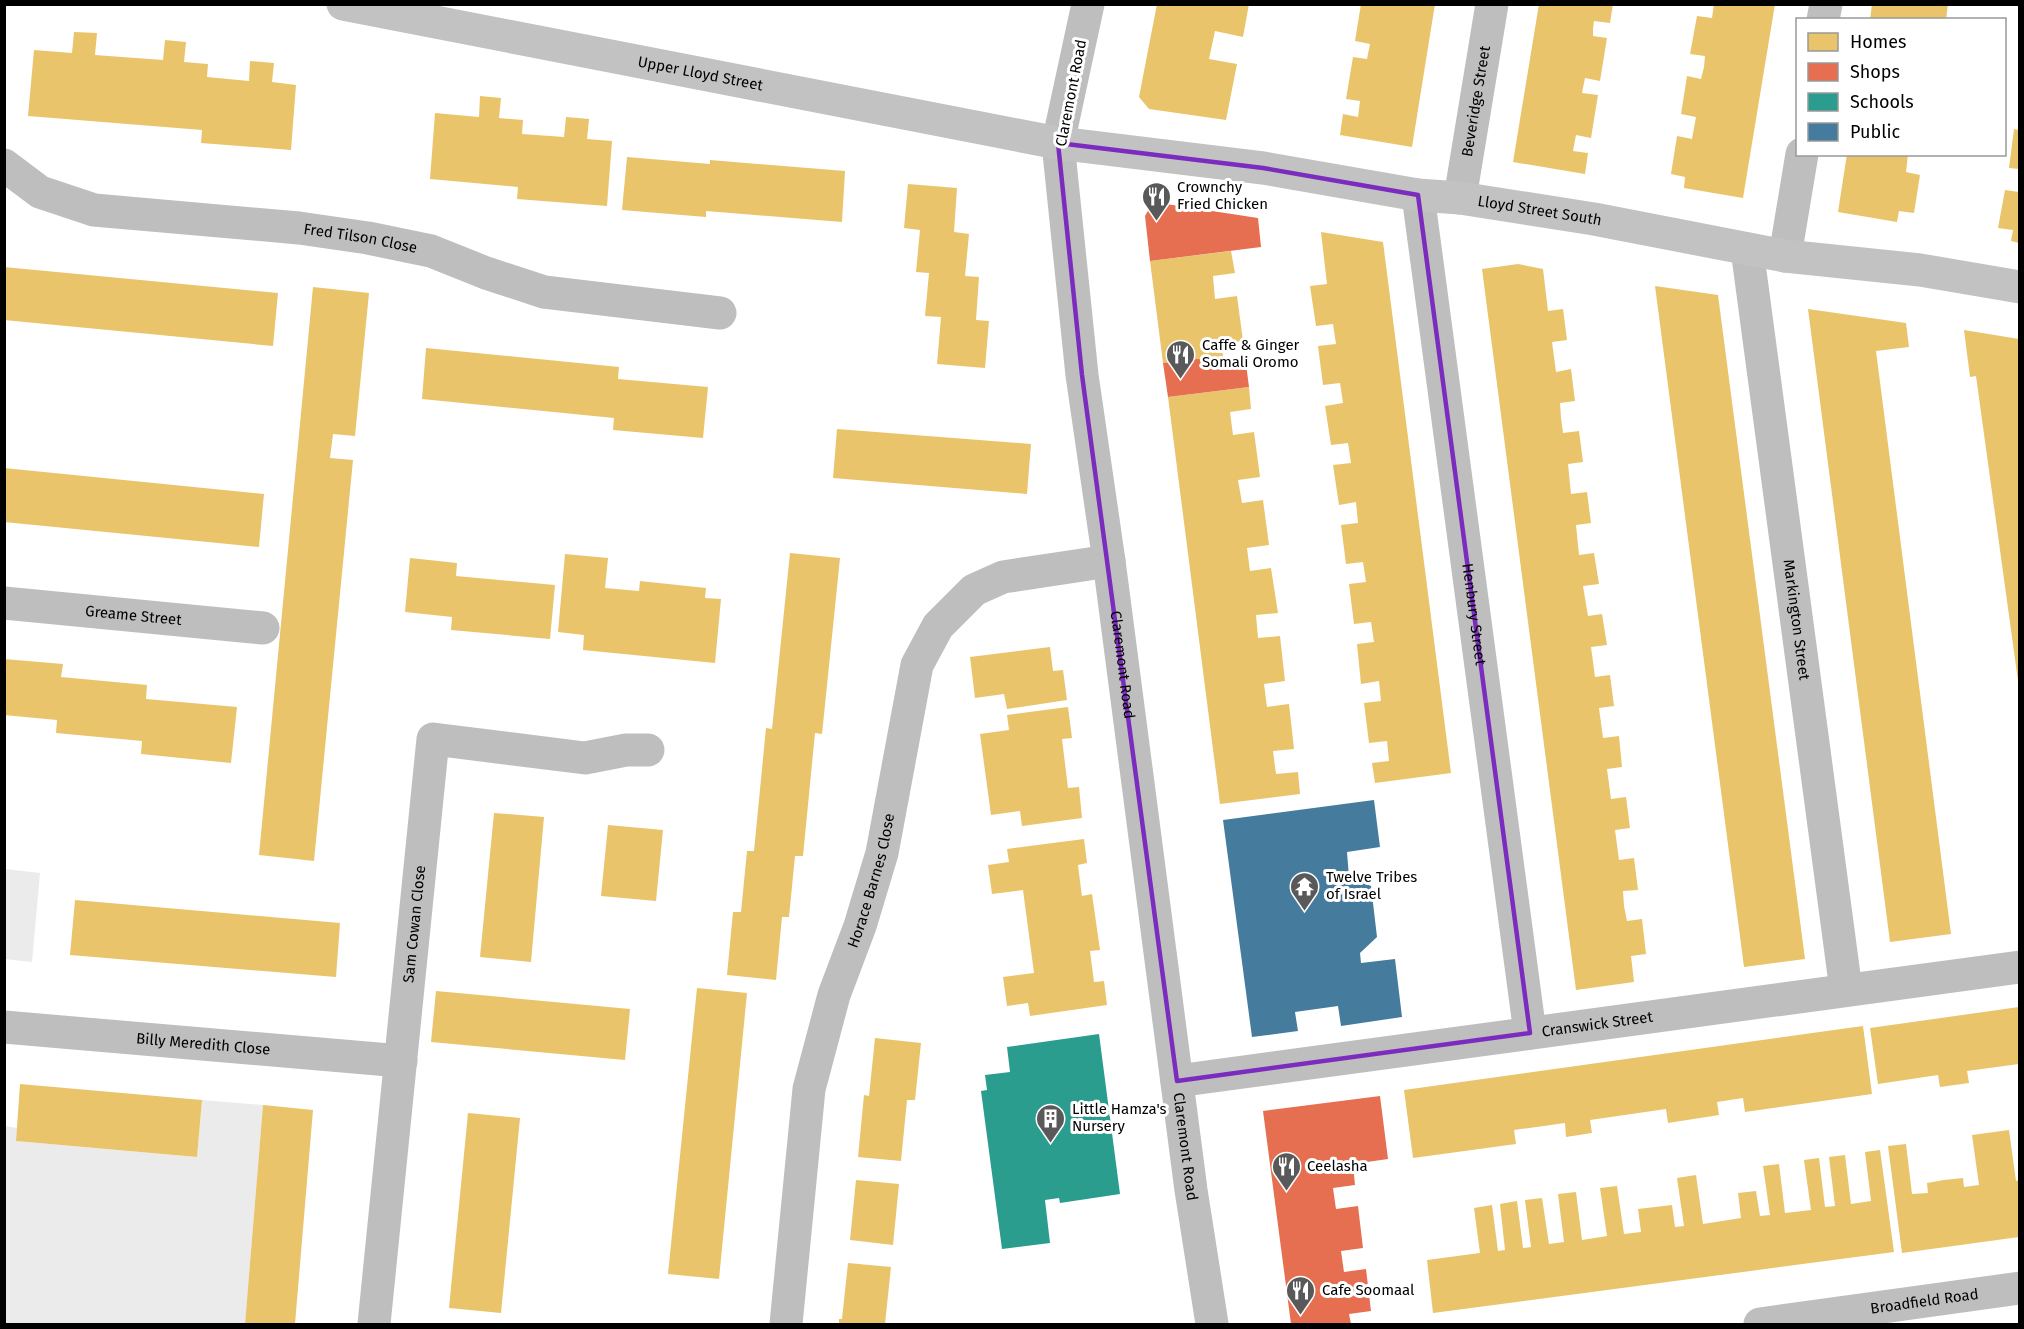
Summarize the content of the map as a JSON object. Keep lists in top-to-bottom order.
{
  "streets": {
    "street": [
      "Upper Lloyd Street",
      "Claremont Road",
      "Beveridge Street",
      "Lloyd Street South",
      "Fred Tilson Close",
      "Henbury Street",
      "Greame Street",
      "Markington Street",
      "Horace Barnes Close",
      "Sam Cowan Close",
      "Cranswick Street",
      "Billy Meredith Close",
      "Broadfield Road"
    ]
  },
  "crossings": [
    ["Upper Lloyd Street", "Claremont Road"],
    ["Upper Lloyd Street", "Lloyd Street South"],
    ["Claremont Road", "Lloyd Street South"],
    ["Claremont Road", "Horace Barnes Close"],
    ["Claremont Road", "Cranswick Street"],
    ["Beveridge Street", "Lloyd Street South"],
    ["Lloyd Street South", "Henbury Street"],
    ["Lloyd Street South", "Markington Street"],
    ["Henbury Street", "Cranswick Street"],
    ["Markington Street", "Cranswick Street"],
    ["Sam Cowan Close", "Billy Meredith Close"]
  ],
  "places": {
    "restaurant": [
      "Crownchy Fried Chicken",
      "Caffe & Ginger Somali Oromo",
      "Ceelasha",
      "Cafe Soomaal"
    ],
    "temple": ["Twelve Tribes of Israel"],
    "building": ["Little Hamza's Nursery"]
  },
  "legend": [
    "Homes",
    "Shops",
    "Schools",
    "Public"
  ]
}
